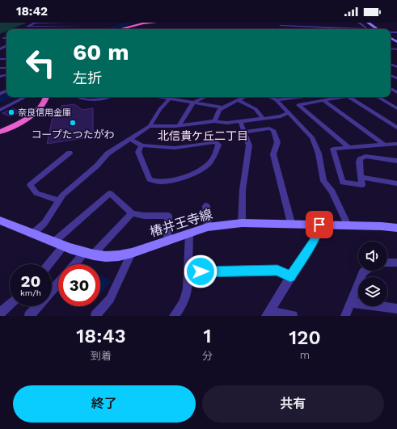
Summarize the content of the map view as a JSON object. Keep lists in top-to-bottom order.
{
  "streets": {
    "main road": ["椿井王寺線"]
  },
  "districts": ["北信貴ケ丘二丁目"],
  "places": ["奈良信用金庫", "コープたつたがわ"],
  "page": {
    "status": "18:42",
    "turn": ["60 m", "左折"],
    "speed": "20 km/h",
    "limit": "30",
    "eta": [
      "18:43",
      "到着",
      "1",
      "分",
      "120",
      "m"
    ],
    "buttons": ["終了", "共有"]
  }
}
